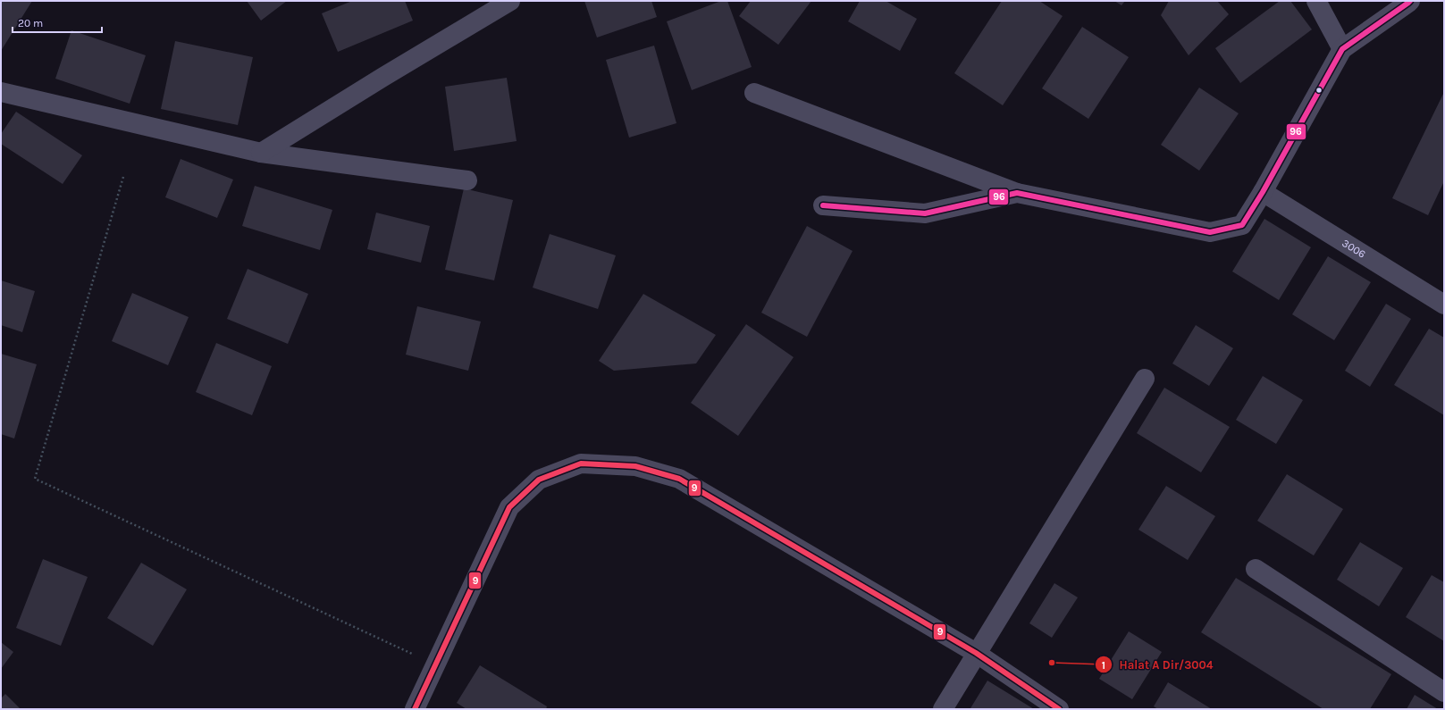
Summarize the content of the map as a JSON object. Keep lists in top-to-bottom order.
{
  "streets": {
    "street": ["3006"]
  },
  "places": ["Halat A Dir/3004"],
  "lines": ["transit line 96", "transit line 9"],
  "scale_bar": "20 m"
}
